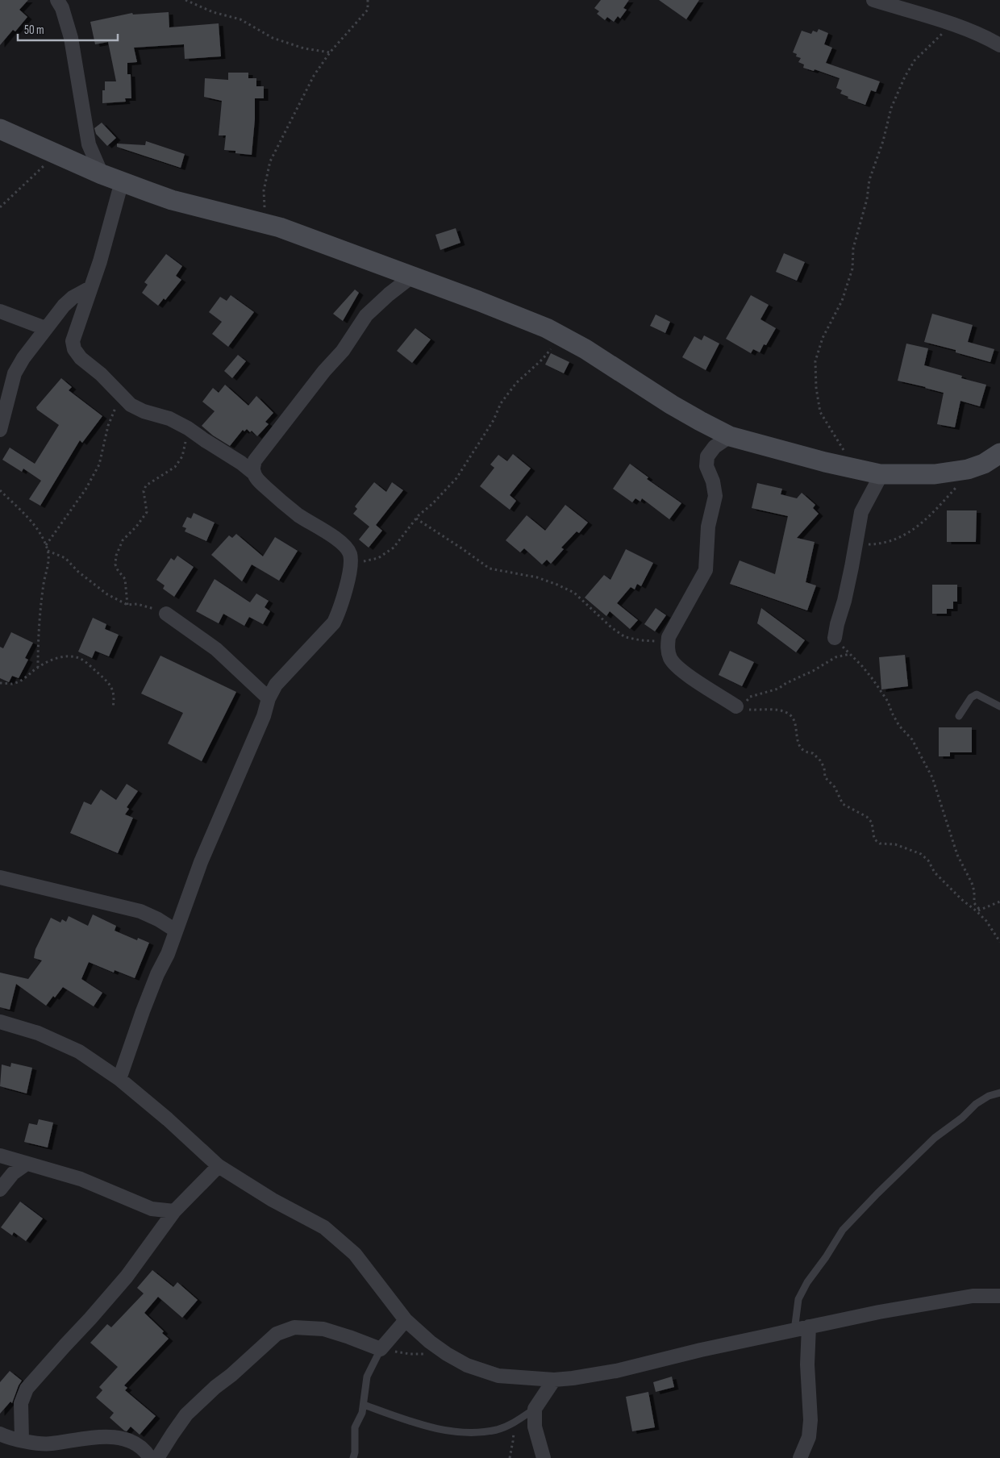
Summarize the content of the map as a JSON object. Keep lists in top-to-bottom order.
{
  "scale_bar": "50 m"
}
